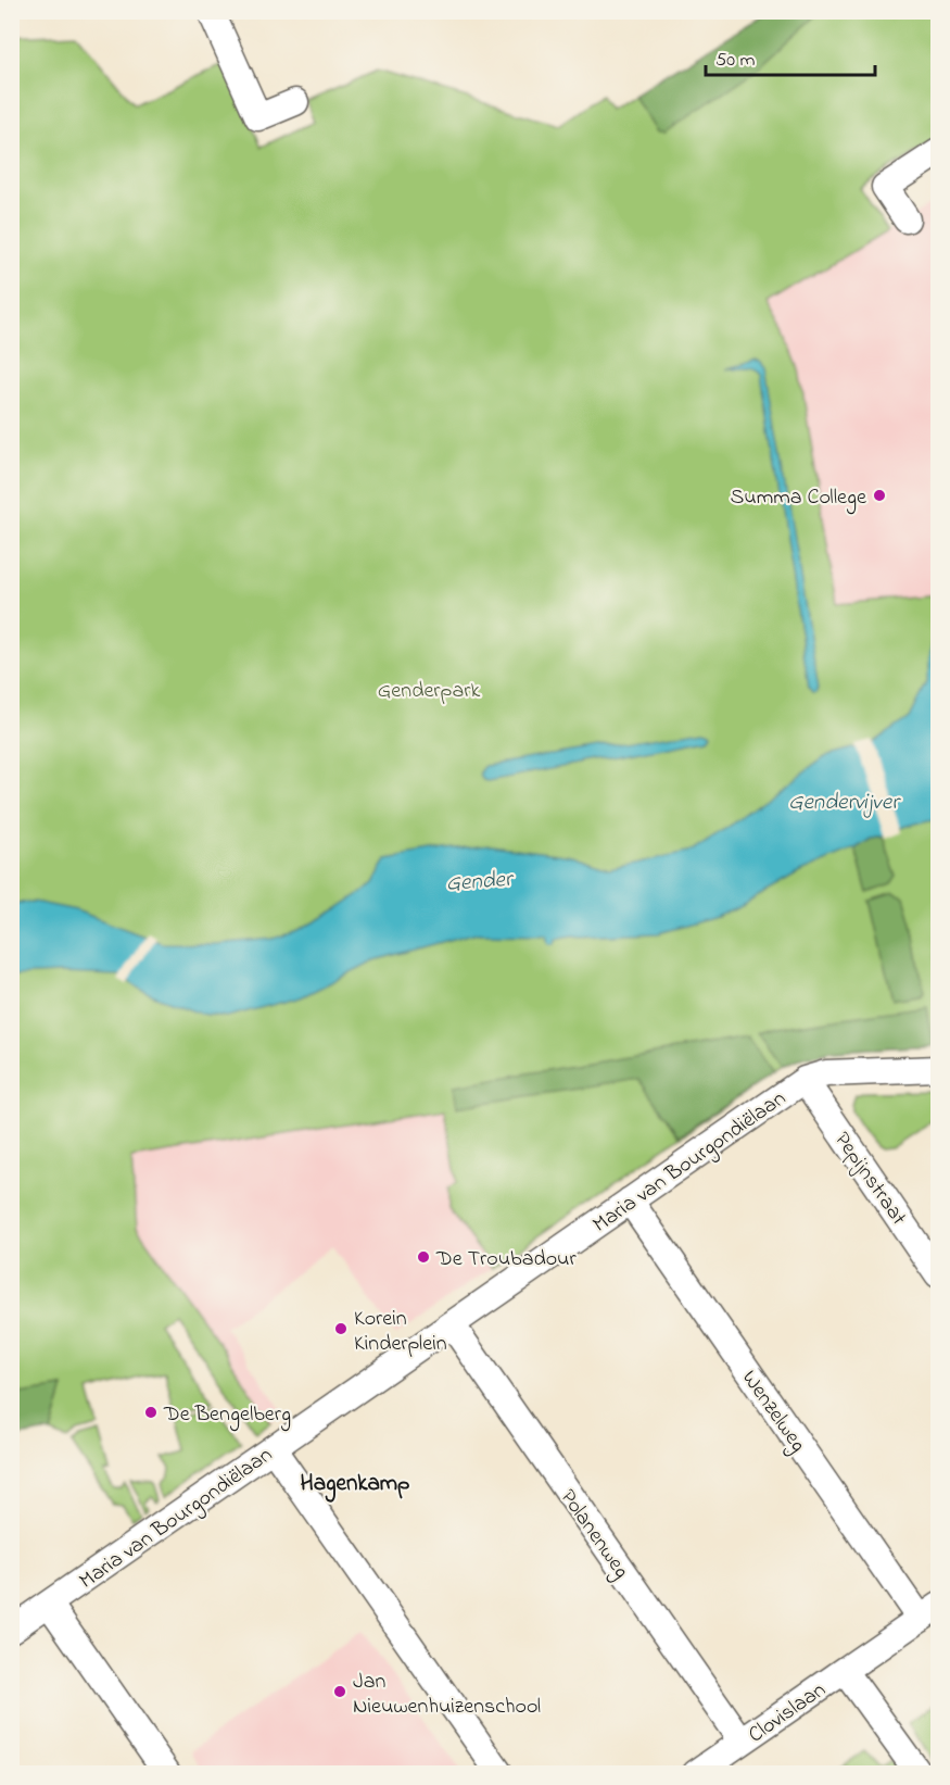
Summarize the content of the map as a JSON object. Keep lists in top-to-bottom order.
{
  "streets": {
    "street": [
      "Maria van Bourgondiëlaan",
      "Pepijnstraat",
      "Wenzelweg",
      "Polanenweg",
      "Clovislaan"
    ]
  },
  "crossings": [
    ["Maria van Bourgondiëlaan", "Pepijnstraat"],
    ["Maria van Bourgondiëlaan", "Wenzelweg"],
    ["Maria van Bourgondiëlaan", "Polanenweg"],
    ["Wenzelweg", "Clovislaan"],
    ["Polanenweg", "Clovislaan"]
  ],
  "districts": ["Hagenkamp"],
  "water": ["Gendervijver", "Gender"],
  "parks": ["Genderpark"],
  "places": [
    "Summa College",
    "De Troubadour",
    "Korein Kinderplein",
    "De Bengelberg",
    "Jan Nieuwenhuizenschool"
  ],
  "scale_bar": "50 m"
}
